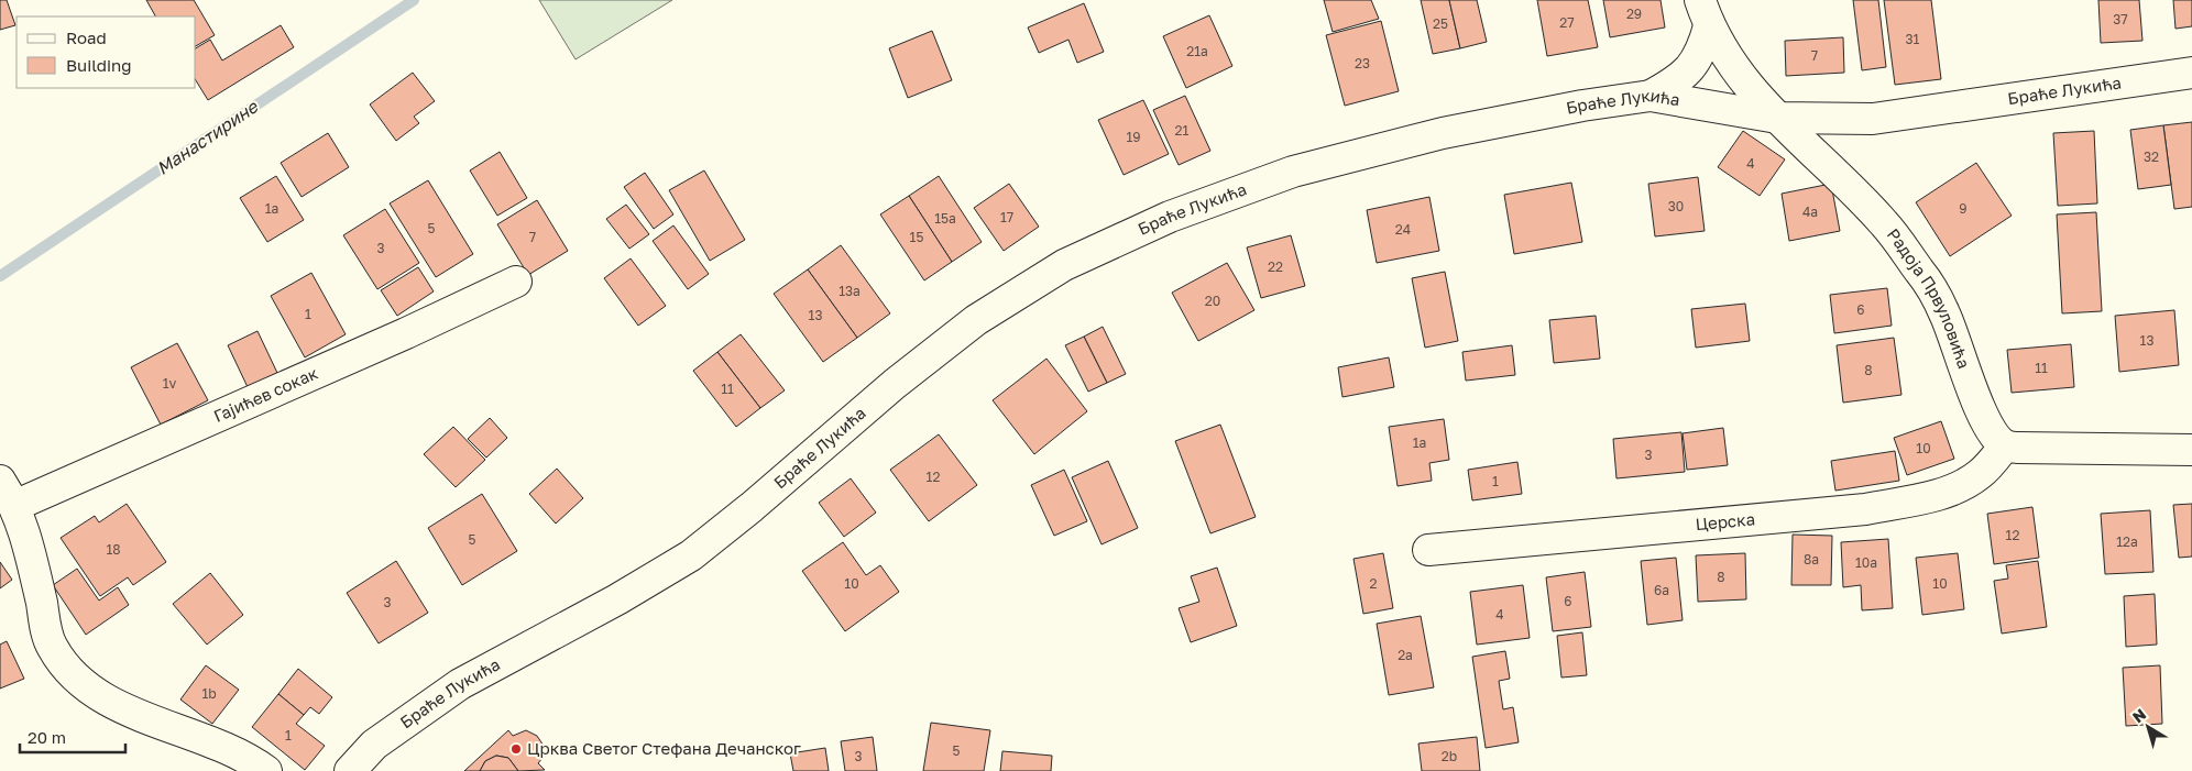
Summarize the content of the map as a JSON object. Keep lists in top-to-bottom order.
{
  "streets": {
    "street": [
      "Браће Лукића",
      "Радоја Првуловића",
      "Гајићев сокак",
      "Церска"
    ]
  },
  "crossings": [
    ["Браће Лукића", "Радоја Првуловића"],
    ["Радоја Првуловића", "Церска"]
  ],
  "water": ["Манастирине"],
  "places": ["Црква Светог Стефана Дечанског"],
  "house_numbers": [
    "29",
    "37",
    "27",
    "25",
    "31",
    "21a",
    "7",
    "23",
    "21",
    "19",
    "32",
    "4",
    "30",
    "1a",
    "9",
    "4a",
    "17",
    "15a",
    "5",
    "24",
    "7",
    "15",
    "3",
    "22",
    "13a",
    "20",
    "6",
    "1",
    "13",
    "13",
    "11",
    "8",
    "1v",
    "11",
    "1a",
    "10",
    "3",
    "12",
    "1",
    "12",
    "5",
    "12a",
    "18",
    "8a",
    "10a",
    "8",
    "10",
    "2",
    "10",
    "6a",
    "6",
    "3",
    "4",
    "2a",
    "1b",
    "1",
    "5",
    "3",
    "2b"
  ],
  "legend": ["Road", "Building"],
  "scale_bar": "20 m",
  "north": "top left"
}
